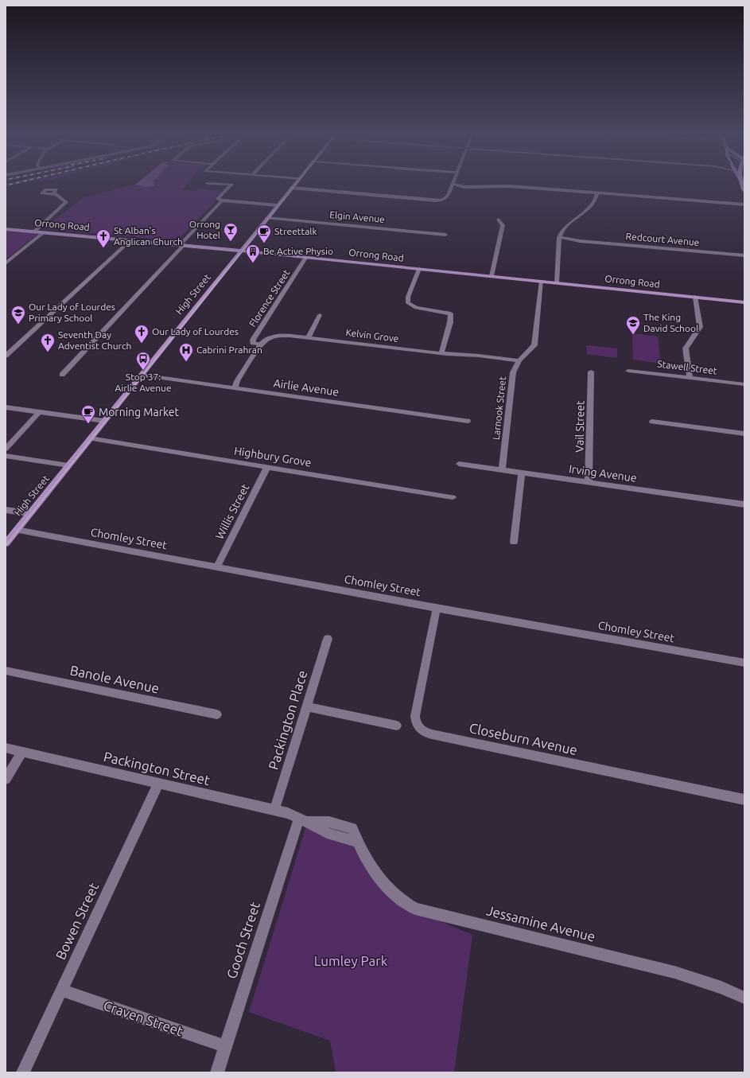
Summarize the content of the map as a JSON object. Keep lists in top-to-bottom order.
{
  "streets": {
    "main road": ["Orrong Road", "High Street"],
    "street": [
      "Elgin Avenue",
      "Redcourt Avenue",
      "Florence Street",
      "Kelvin Grove",
      "Stawell Street",
      "Airlie Avenue",
      "Larnook Street",
      "Vail Street",
      "Highbury Grove",
      "Irving Avenue",
      "Willis Street",
      "Chomley Street",
      "Banole Avenue",
      "Packington Place",
      "Closeburn Avenue",
      "Packington Street",
      "Bowen Street",
      "Jessamine Avenue",
      "Gooch Street",
      "Craven Street"
    ]
  },
  "crossings": [
    ["Elgin Avenue", "High Street"],
    ["Orrong Road", "High Street"],
    ["Orrong Road", "Florence Street"],
    ["Orrong Road", "Larnook Street"],
    ["High Street", "Airlie Avenue"],
    ["High Street", "Highbury Grove"],
    ["High Street", "Chomley Street"],
    ["Florence Street", "Kelvin Grove"],
    ["Kelvin Grove", "Airlie Avenue"],
    ["Kelvin Grove", "Larnook Street"],
    ["Larnook Street", "Irving Avenue"],
    ["Vail Street", "Irving Avenue"],
    ["Highbury Grove", "Willis Street"],
    ["Willis Street", "Chomley Street"],
    ["Chomley Street", "Closeburn Avenue"],
    ["Packington Place", "Packington Street"],
    ["Packington Street", "Bowen Street"],
    ["Packington Street", "Jessamine Avenue"],
    ["Packington Street", "Gooch Street"],
    ["Bowen Street", "Craven Street"],
    ["Jessamine Avenue", "Gooch Street"],
    ["Gooch Street", "Craven Street"]
  ],
  "parks": ["Lumley Park"],
  "places": {
    "bar": ["Orrong Hotel"],
    "cafe": ["Streettalk", "Morning Market"],
    "church": ["St Alban's Anglican Church", "Our Lady of Lourdes", "Seventh Day Adventist Church"],
    "building": ["Be Active Physio"],
    "school or university": ["Our Lady of Lourdes Primary School", "The King David School"],
    "hospital": ["Cabrini Prahran"],
    "bus stop": ["Stop 37: Airlie Avenue"]
  }
}
